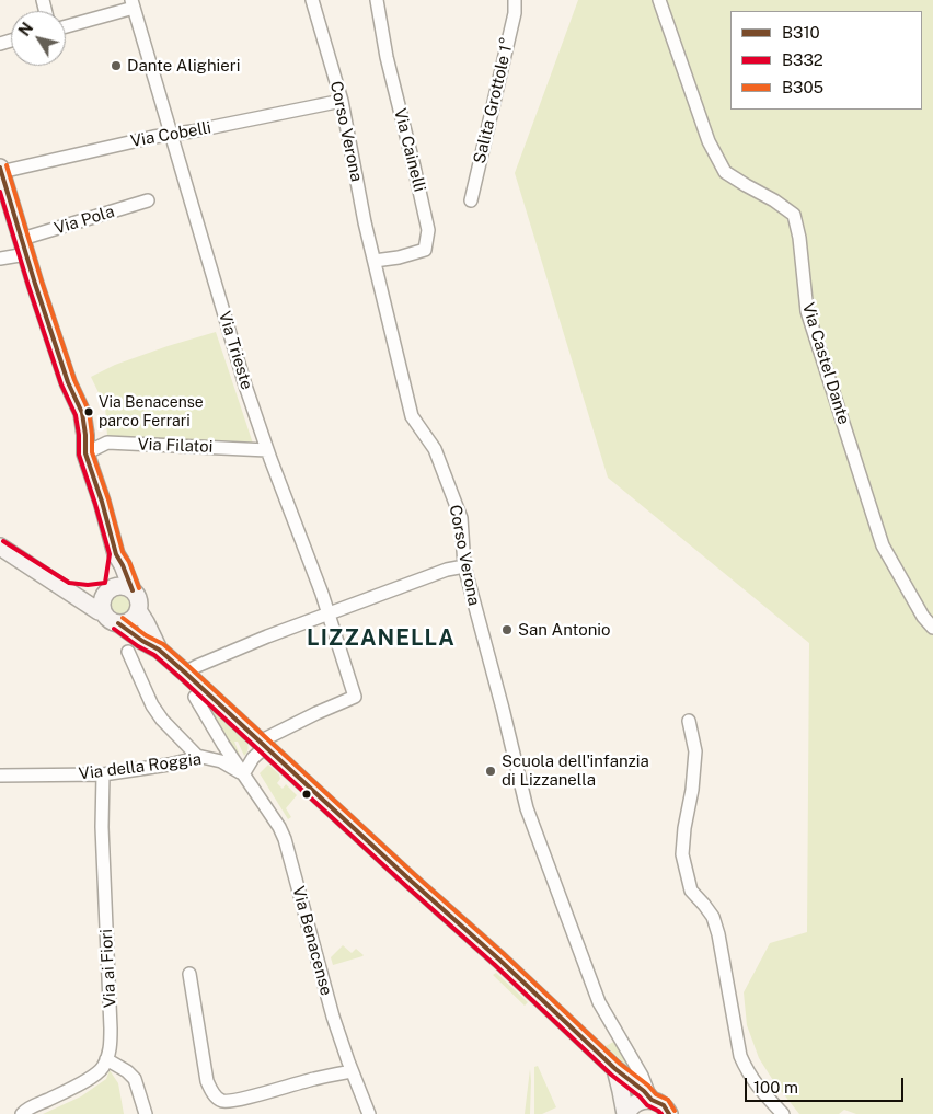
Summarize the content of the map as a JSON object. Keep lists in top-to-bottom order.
{
  "streets": {
    "street": [
      "Salita Grottole 1°",
      "Corso Verona",
      "Via Cobelli",
      "Via Cainelli",
      "Via Pola",
      "Via Trieste",
      "Via Castel Dante",
      "Via Filatoi",
      "Via della Roggia",
      "Via Benacense",
      "Via ai Fiori"
    ]
  },
  "crossings": [
    ["Corso Verona", "Via Cobelli"],
    ["Corso Verona", "Via Cainelli"],
    ["Via Cobelli", "Via Trieste"],
    ["Via Trieste", "Via Filatoi"],
    ["Via della Roggia", "Via Benacense"],
    ["Via della Roggia", "Via ai Fiori"]
  ],
  "districts": ["LIZZANELLA"],
  "places": [
    "Dante Alighieri",
    "Via Benacense parco Ferrari",
    "San Antonio",
    "Scuola dell'infanzia di Lizzanella"
  ],
  "lines": ["transit line B305", "transit line B310", "transit line B332"],
  "legend": ["B310", "B332", "B305"],
  "scale_bar": "100 m",
  "north": "top left"
}
